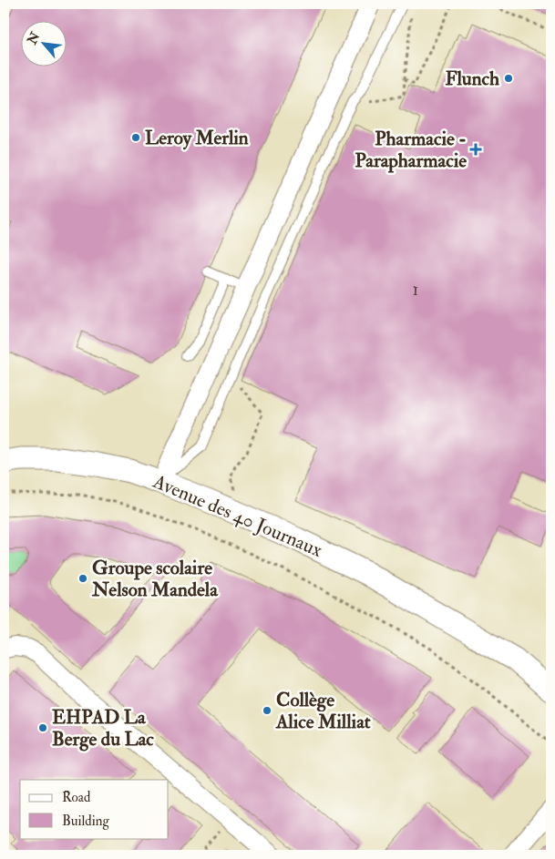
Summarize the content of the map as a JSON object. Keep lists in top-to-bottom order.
{
  "streets": {
    "street": ["Avenue des 40 Journaux"]
  },
  "places": {
    "other": [
      "Flunch",
      "Leroy Merlin",
      "Groupe scolaire Nelson Mandela",
      "Collège Alice Milliat",
      "EHPAD La Berge du Lac"
    ],
    "health": ["Pharmacie - Parapharmacie"]
  },
  "house_numbers": ["1"],
  "legend": ["Road", "Building"],
  "north": "top left"
}
